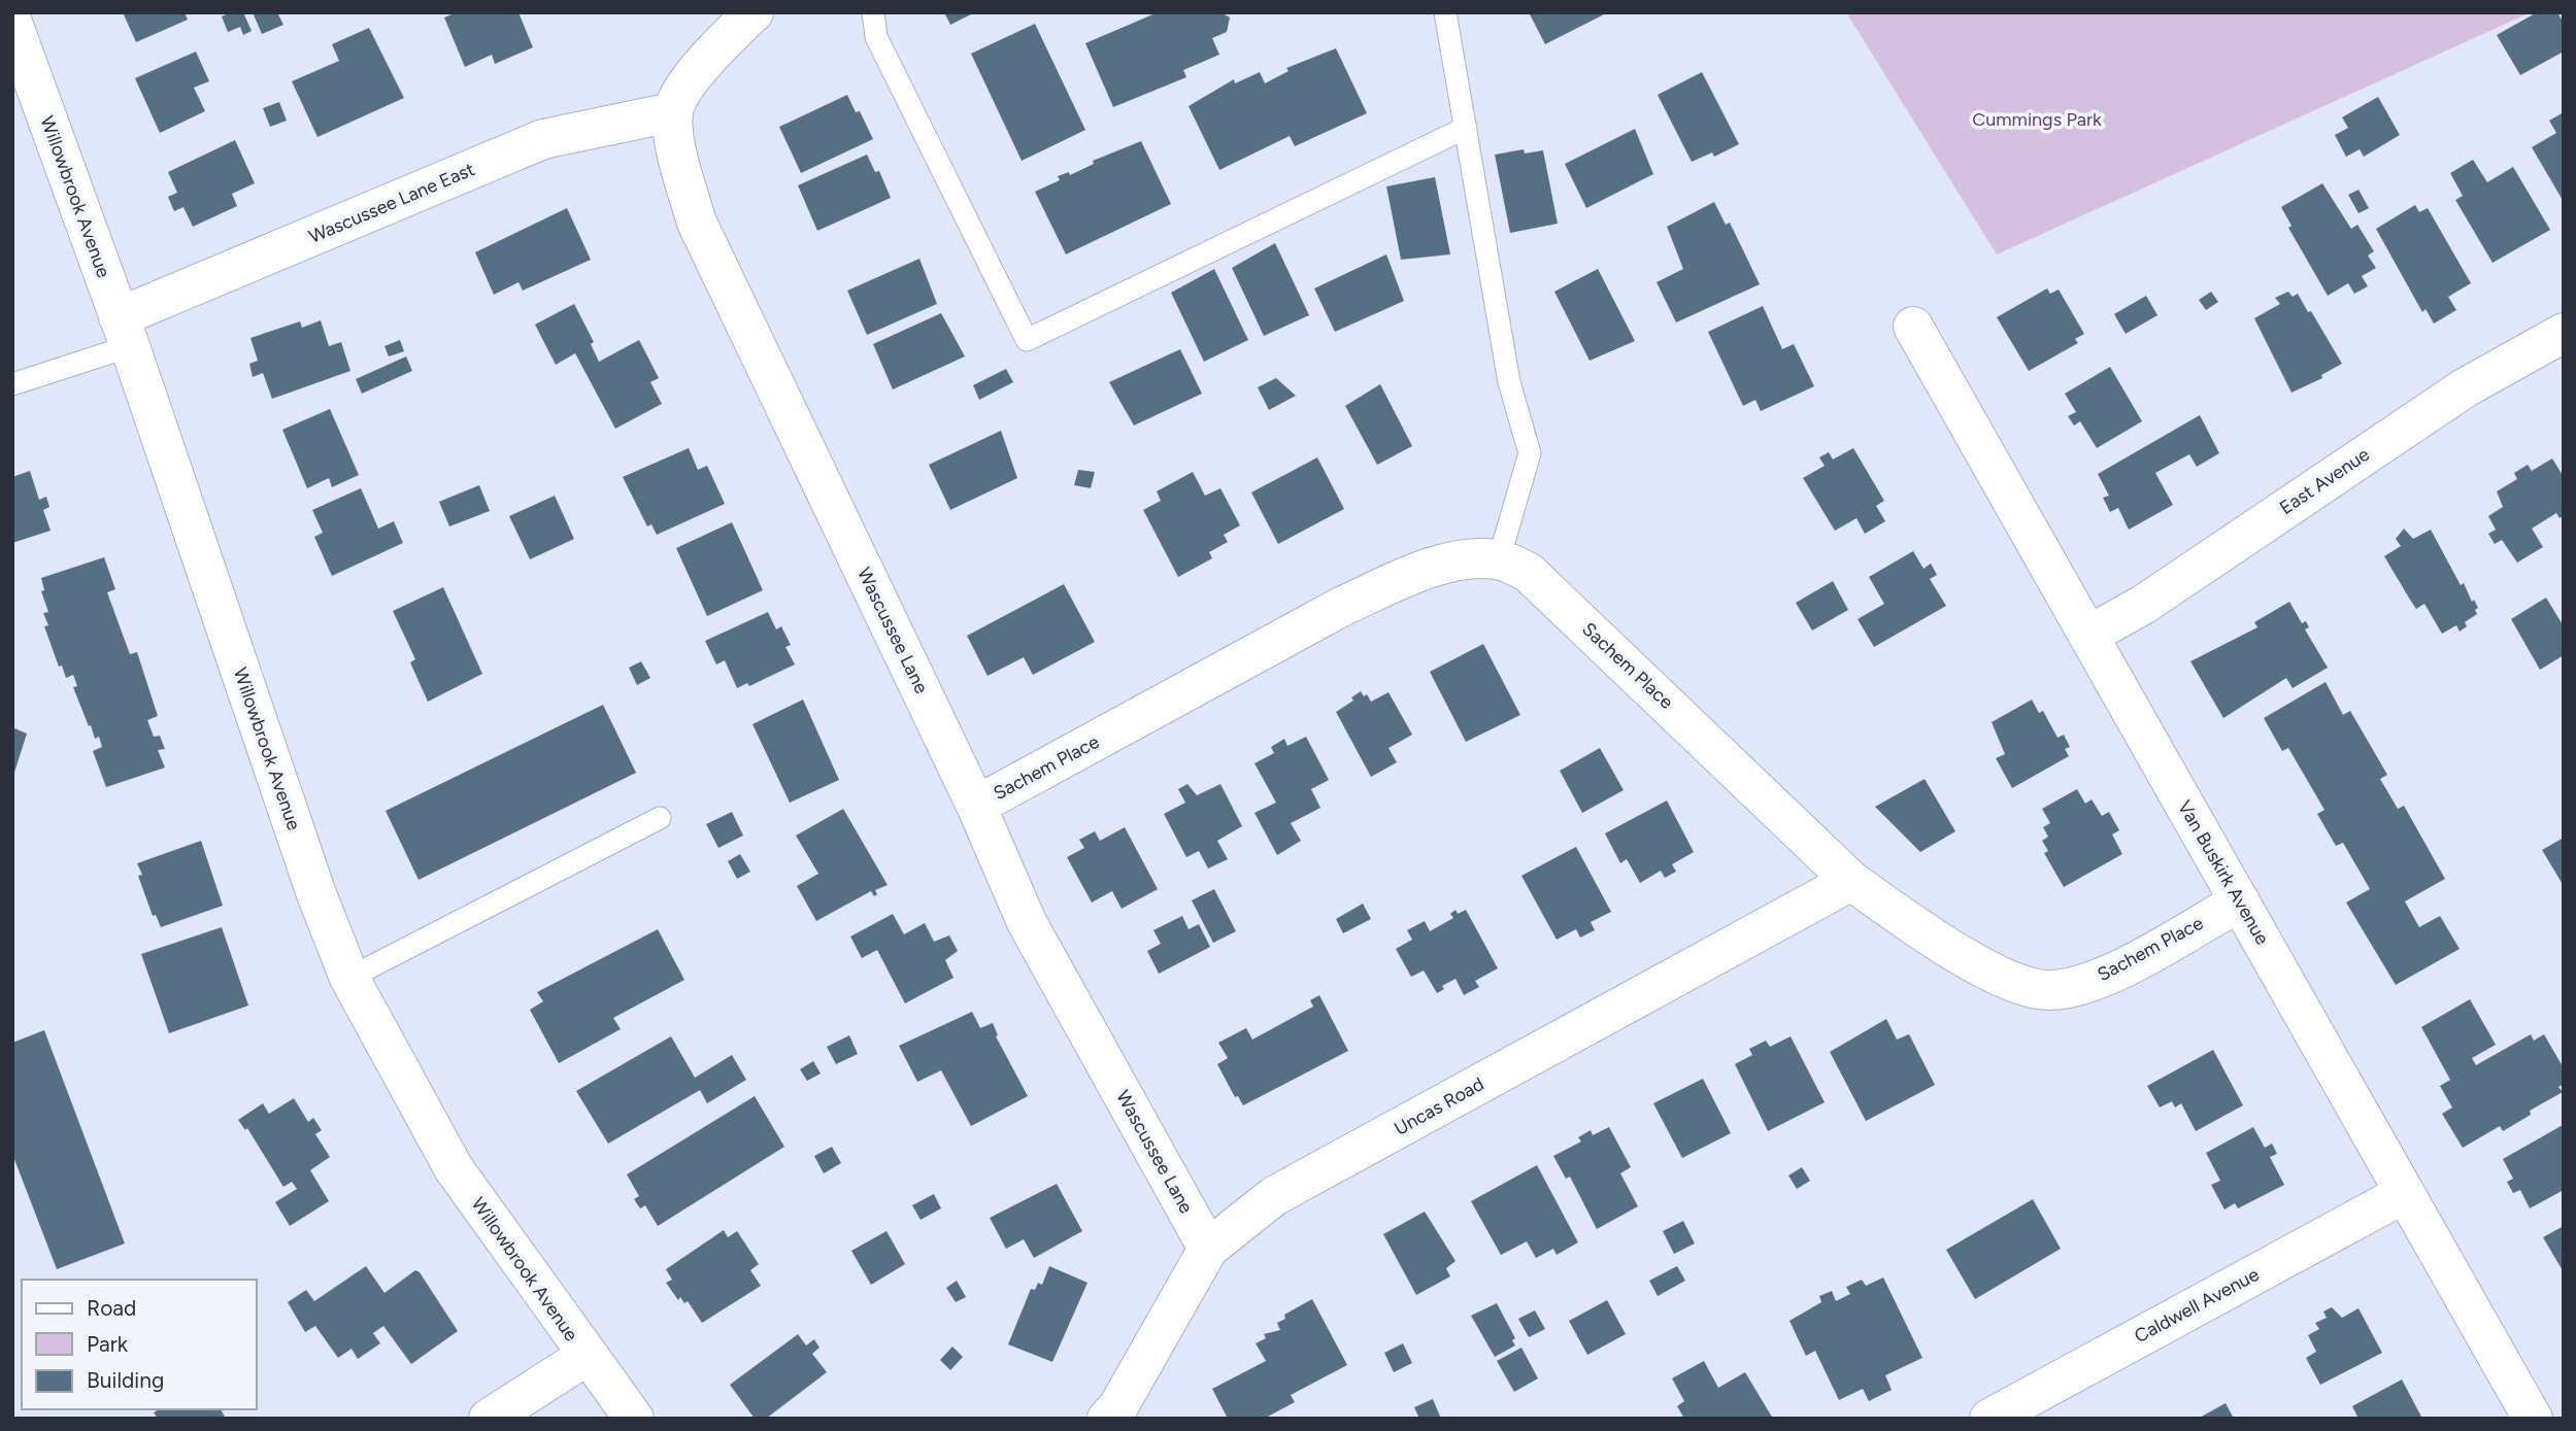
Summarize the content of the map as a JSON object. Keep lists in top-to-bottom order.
{
  "streets": {
    "street": [
      "Willowbrook Avenue",
      "Wascussee Lane East",
      "East Avenue",
      "Wascussee Lane",
      "Sachem Place",
      "Van Buskirk Avenue",
      "Uncas Road",
      "Caldwell Avenue"
    ]
  },
  "crossings": [
    ["Willowbrook Avenue", "Wascussee Lane East"],
    ["Wascussee Lane East", "Wascussee Lane"],
    ["East Avenue", "Van Buskirk Avenue"],
    ["Wascussee Lane", "Sachem Place"],
    ["Wascussee Lane", "Uncas Road"],
    ["Sachem Place", "Van Buskirk Avenue"],
    ["Sachem Place", "Uncas Road"],
    ["Van Buskirk Avenue", "Caldwell Avenue"]
  ],
  "parks": ["Cummings Park"],
  "legend": ["Road", "Park", "Building"]
}
